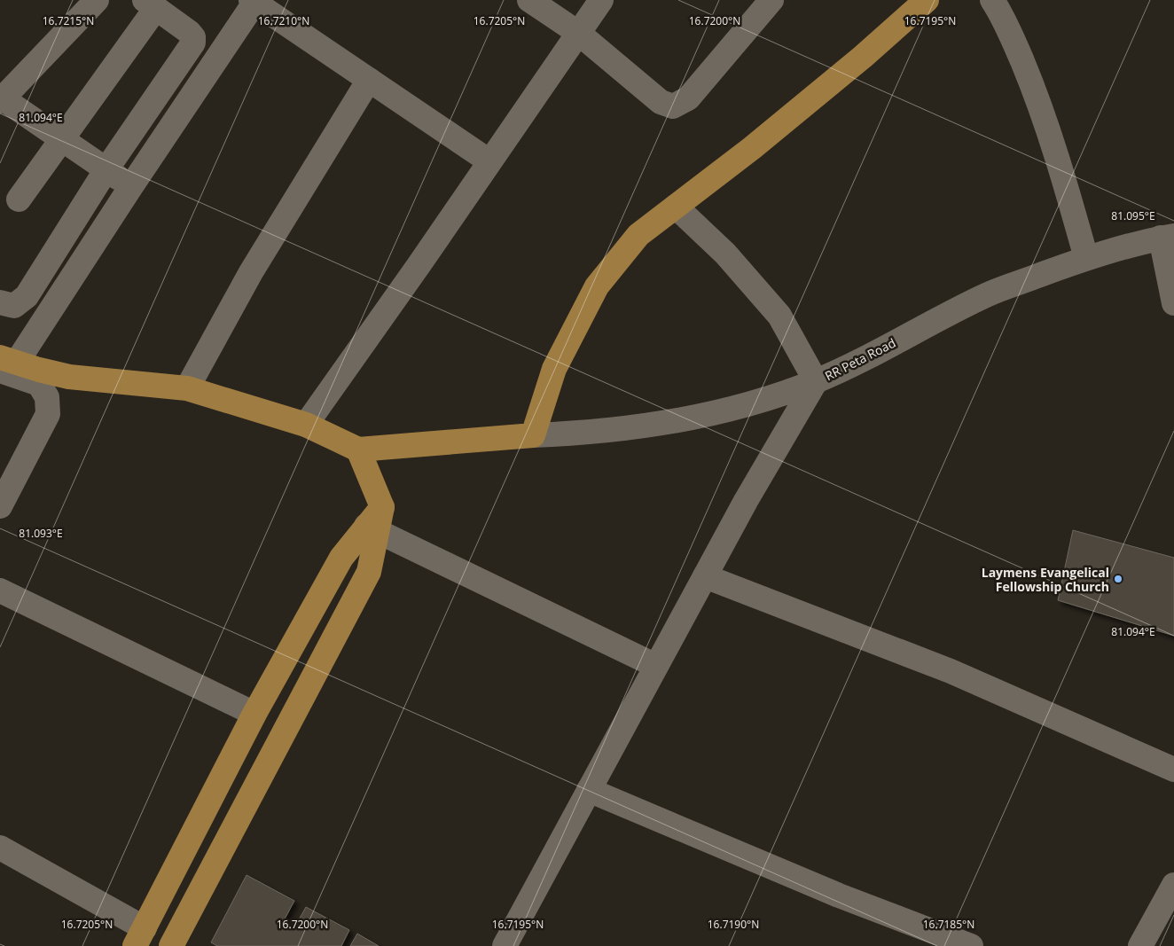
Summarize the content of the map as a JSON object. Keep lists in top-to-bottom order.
{
  "streets": {
    "street": ["RR Peta Road"]
  },
  "places": ["Laymens Evangelical Fellowship Church"],
  "coordinates": [
    "16.7215°N",
    "16.7210°N",
    "16.7205°N",
    "16.7200°N",
    "16.7195°N",
    "81.094°E",
    "81.095°E",
    "81.093°E",
    "16.7190°N",
    "16.7185°N"
  ]
}
